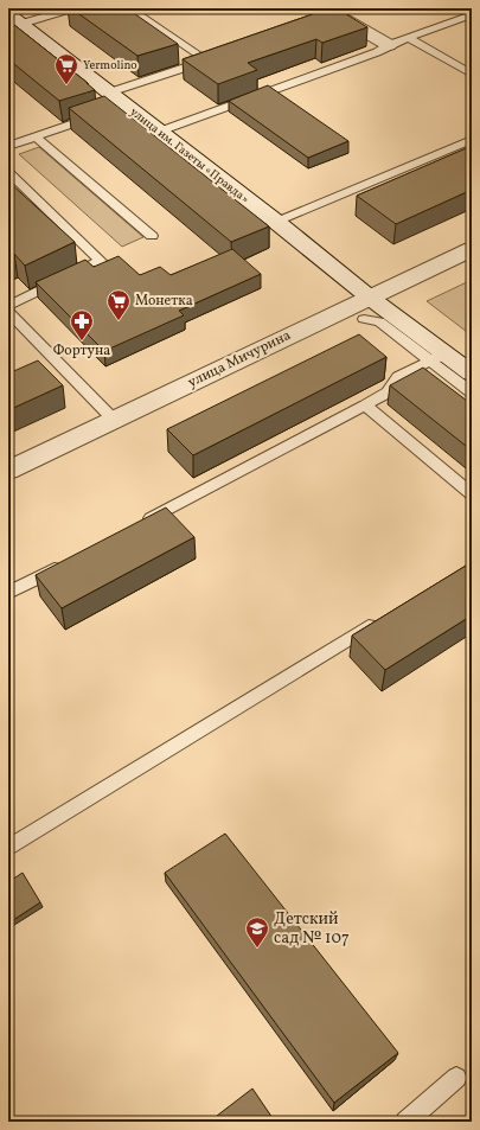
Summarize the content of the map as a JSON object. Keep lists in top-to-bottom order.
{
  "streets": {
    "street": ["улица им. Газеты «Правда»", "улица Мичурина"]
  },
  "crossings": [
    ["улица им. Газеты «Правда»", "улица Мичурина"]
  ],
  "places": {
    "supermarket": ["Yermolino", "Монетка"],
    "pharmacy": ["Фортуна"],
    "school or university": ["Детский сад № 107"]
  }
}
